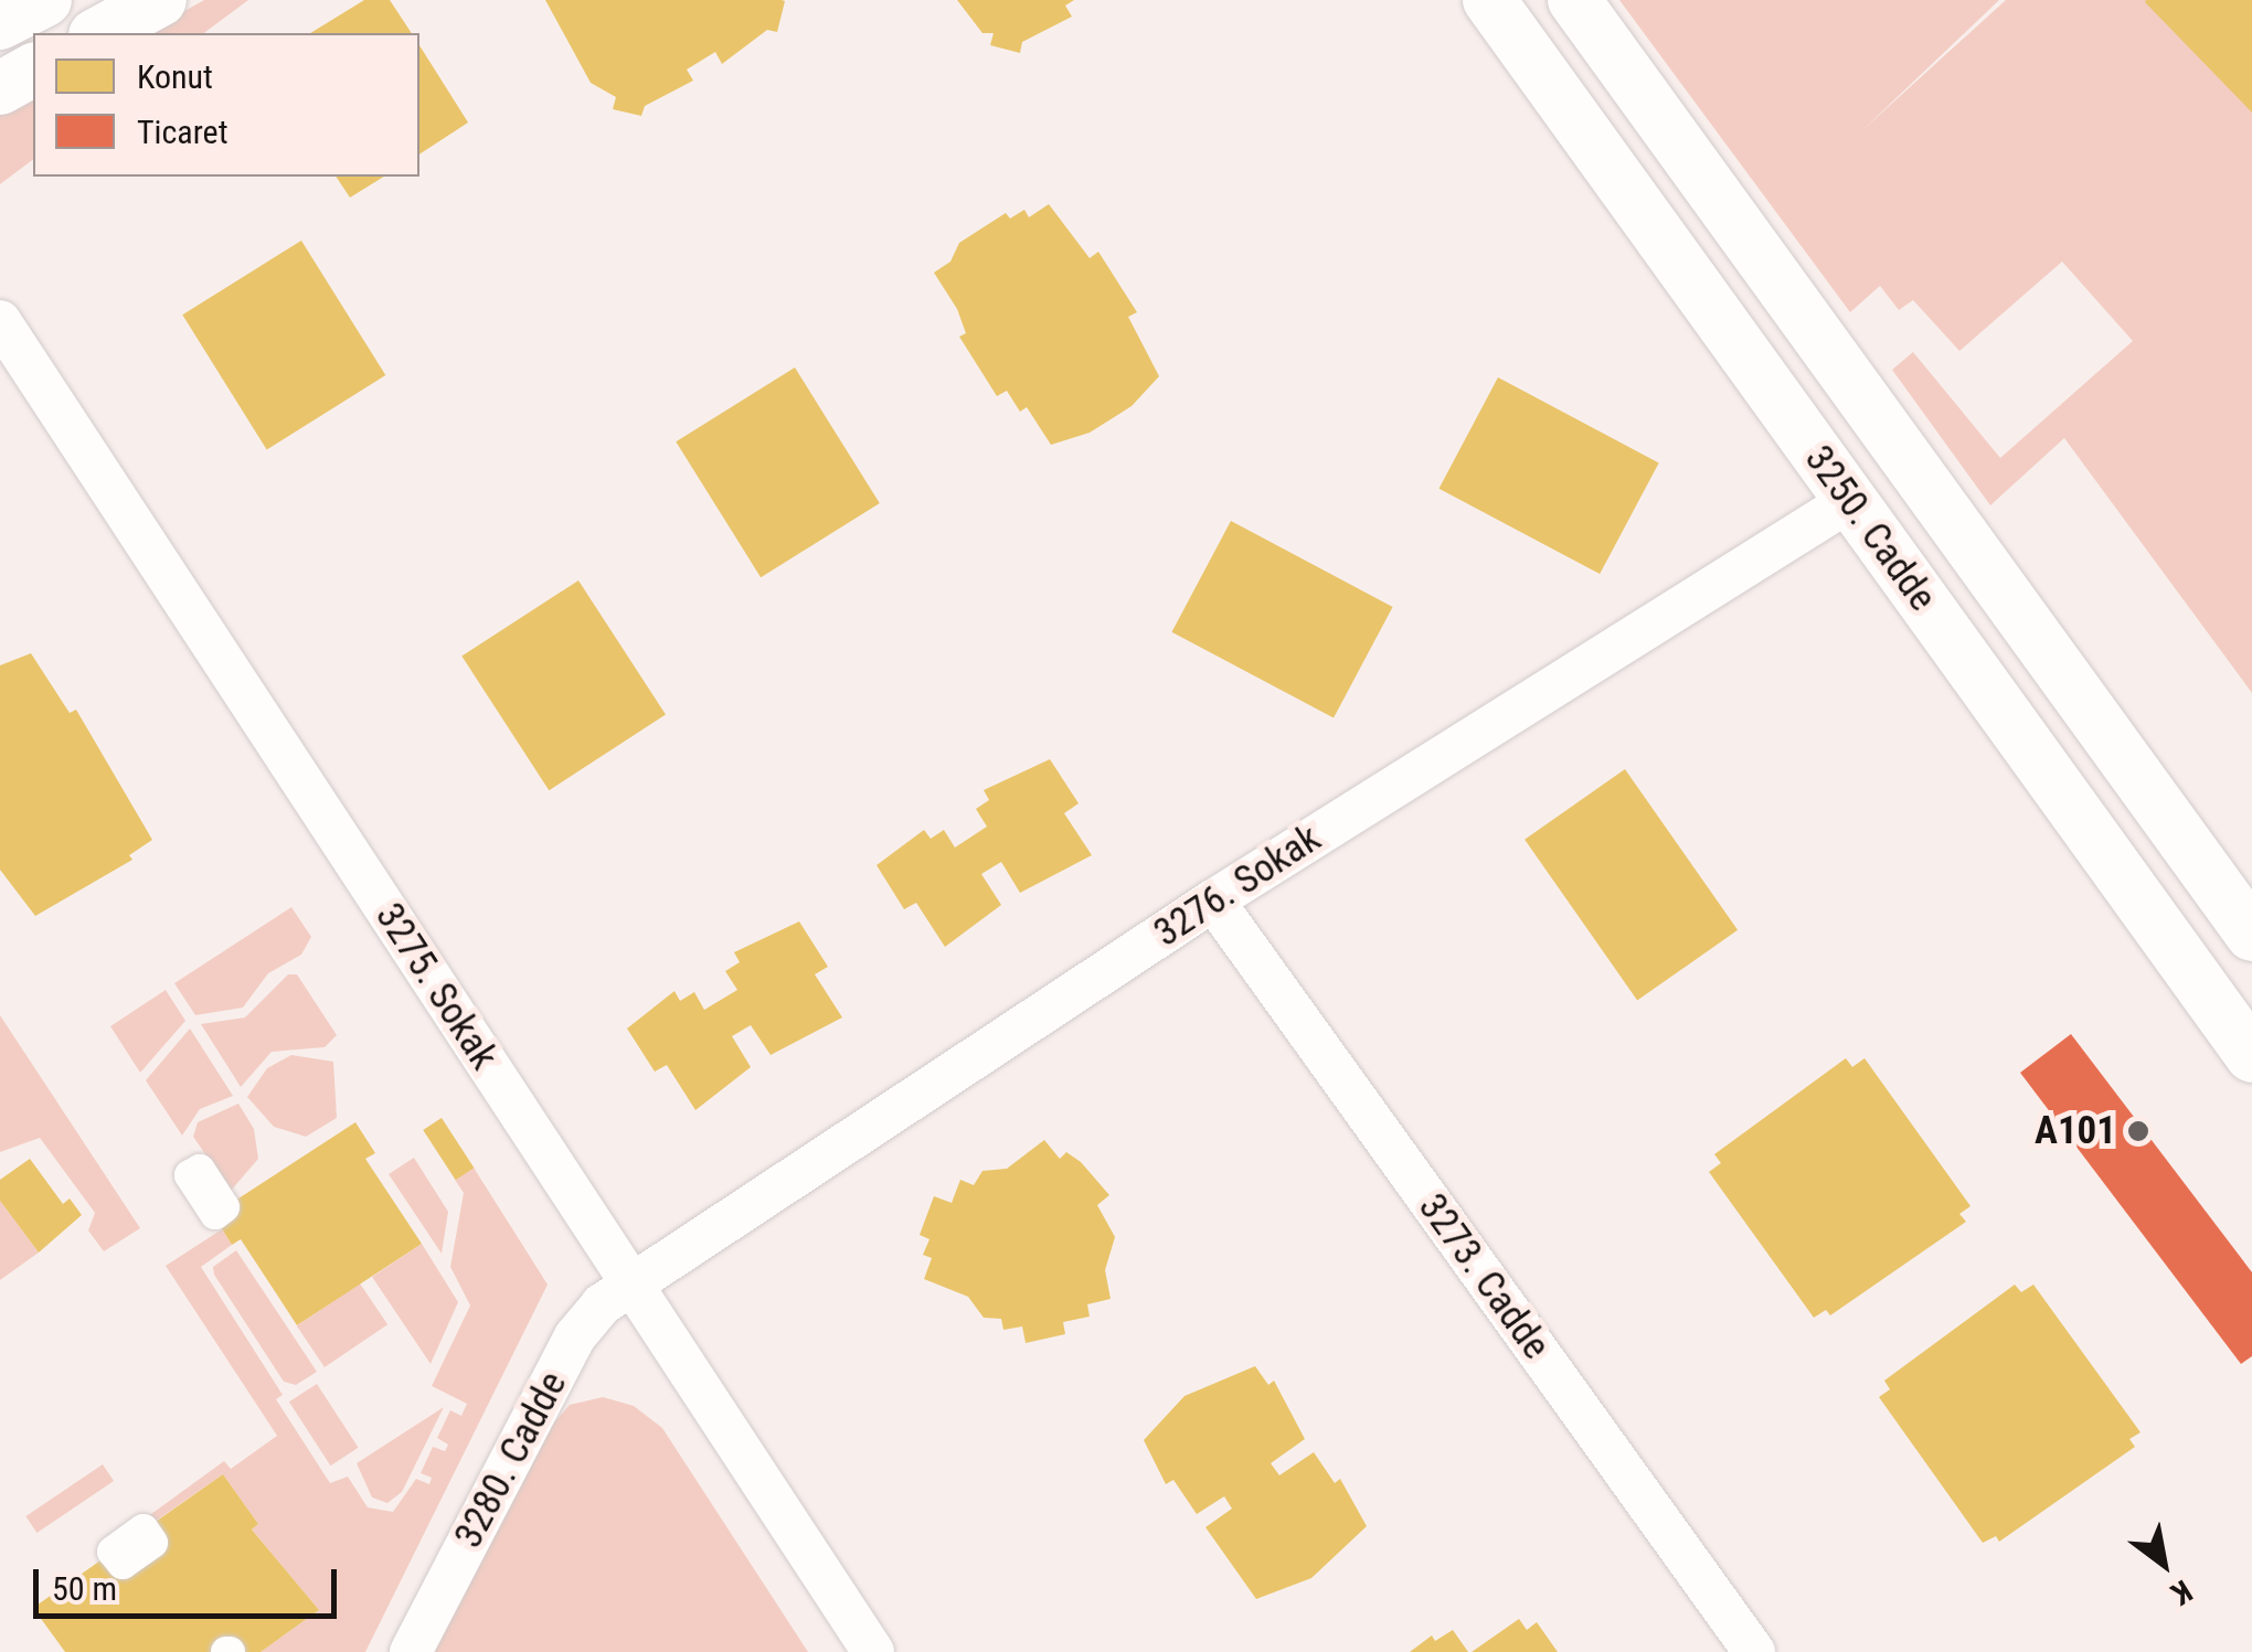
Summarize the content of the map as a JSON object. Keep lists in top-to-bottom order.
{
  "streets": {
    "street": [
      "3250. Cadde",
      "3276. Sokak",
      "3275. Sokak",
      "3273. Cadde",
      "3280. Cadde"
    ]
  },
  "crossings": [
    ["3250. Cadde", "3276. Sokak"],
    ["3276. Sokak", "3275. Sokak"],
    ["3276. Sokak", "3273. Cadde"],
    ["3276. Sokak", "3280. Cadde"],
    ["3275. Sokak", "3280. Cadde"]
  ],
  "places": ["A101"],
  "legend": ["Konut", "Ticaret"],
  "scale_bar": "50 m",
  "north": "bottom right"
}
